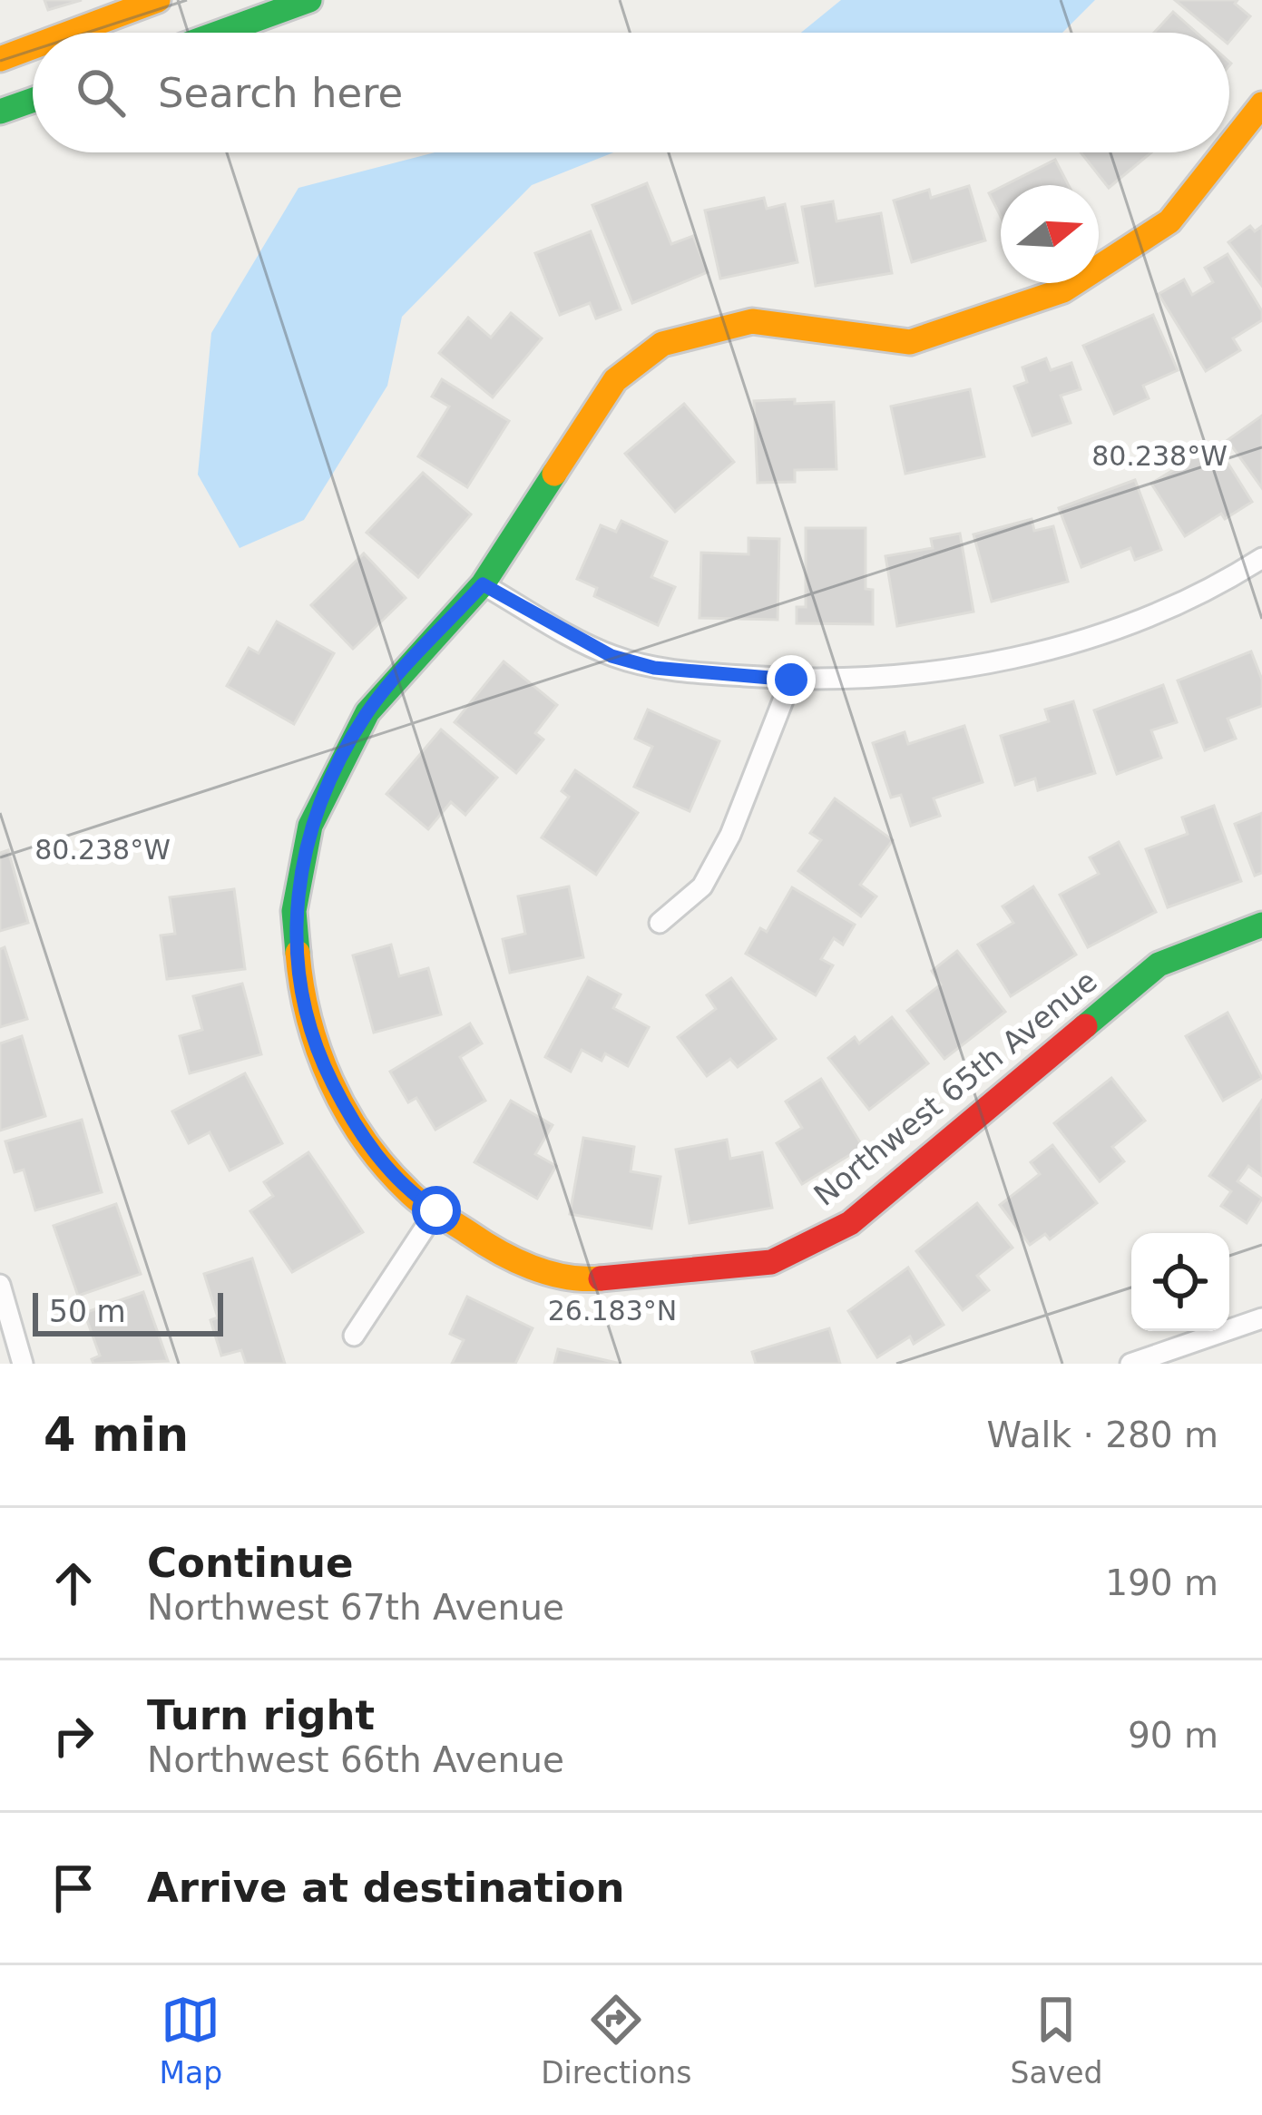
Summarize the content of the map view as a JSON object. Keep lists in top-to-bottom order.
{
  "streets": {
    "street": ["Northwest 65th Avenue"]
  },
  "scale_bar": "50 m",
  "north": "right",
  "page": {
    "search": "Search here",
    "scale": "50 m",
    "heading": ["4 min", "Walk · 280 m"],
    "list": [
      ["Continue", "Northwest 67th Avenue", "190 m"],
      ["Turn right", "Northwest 66th Avenue", "90 m"],
      "Arrive at destination"
    ],
    "nav": ["Map", "Directions", "Saved"]
  },
  "coordinates": ["80.238°W", "26.183°N"]
}
